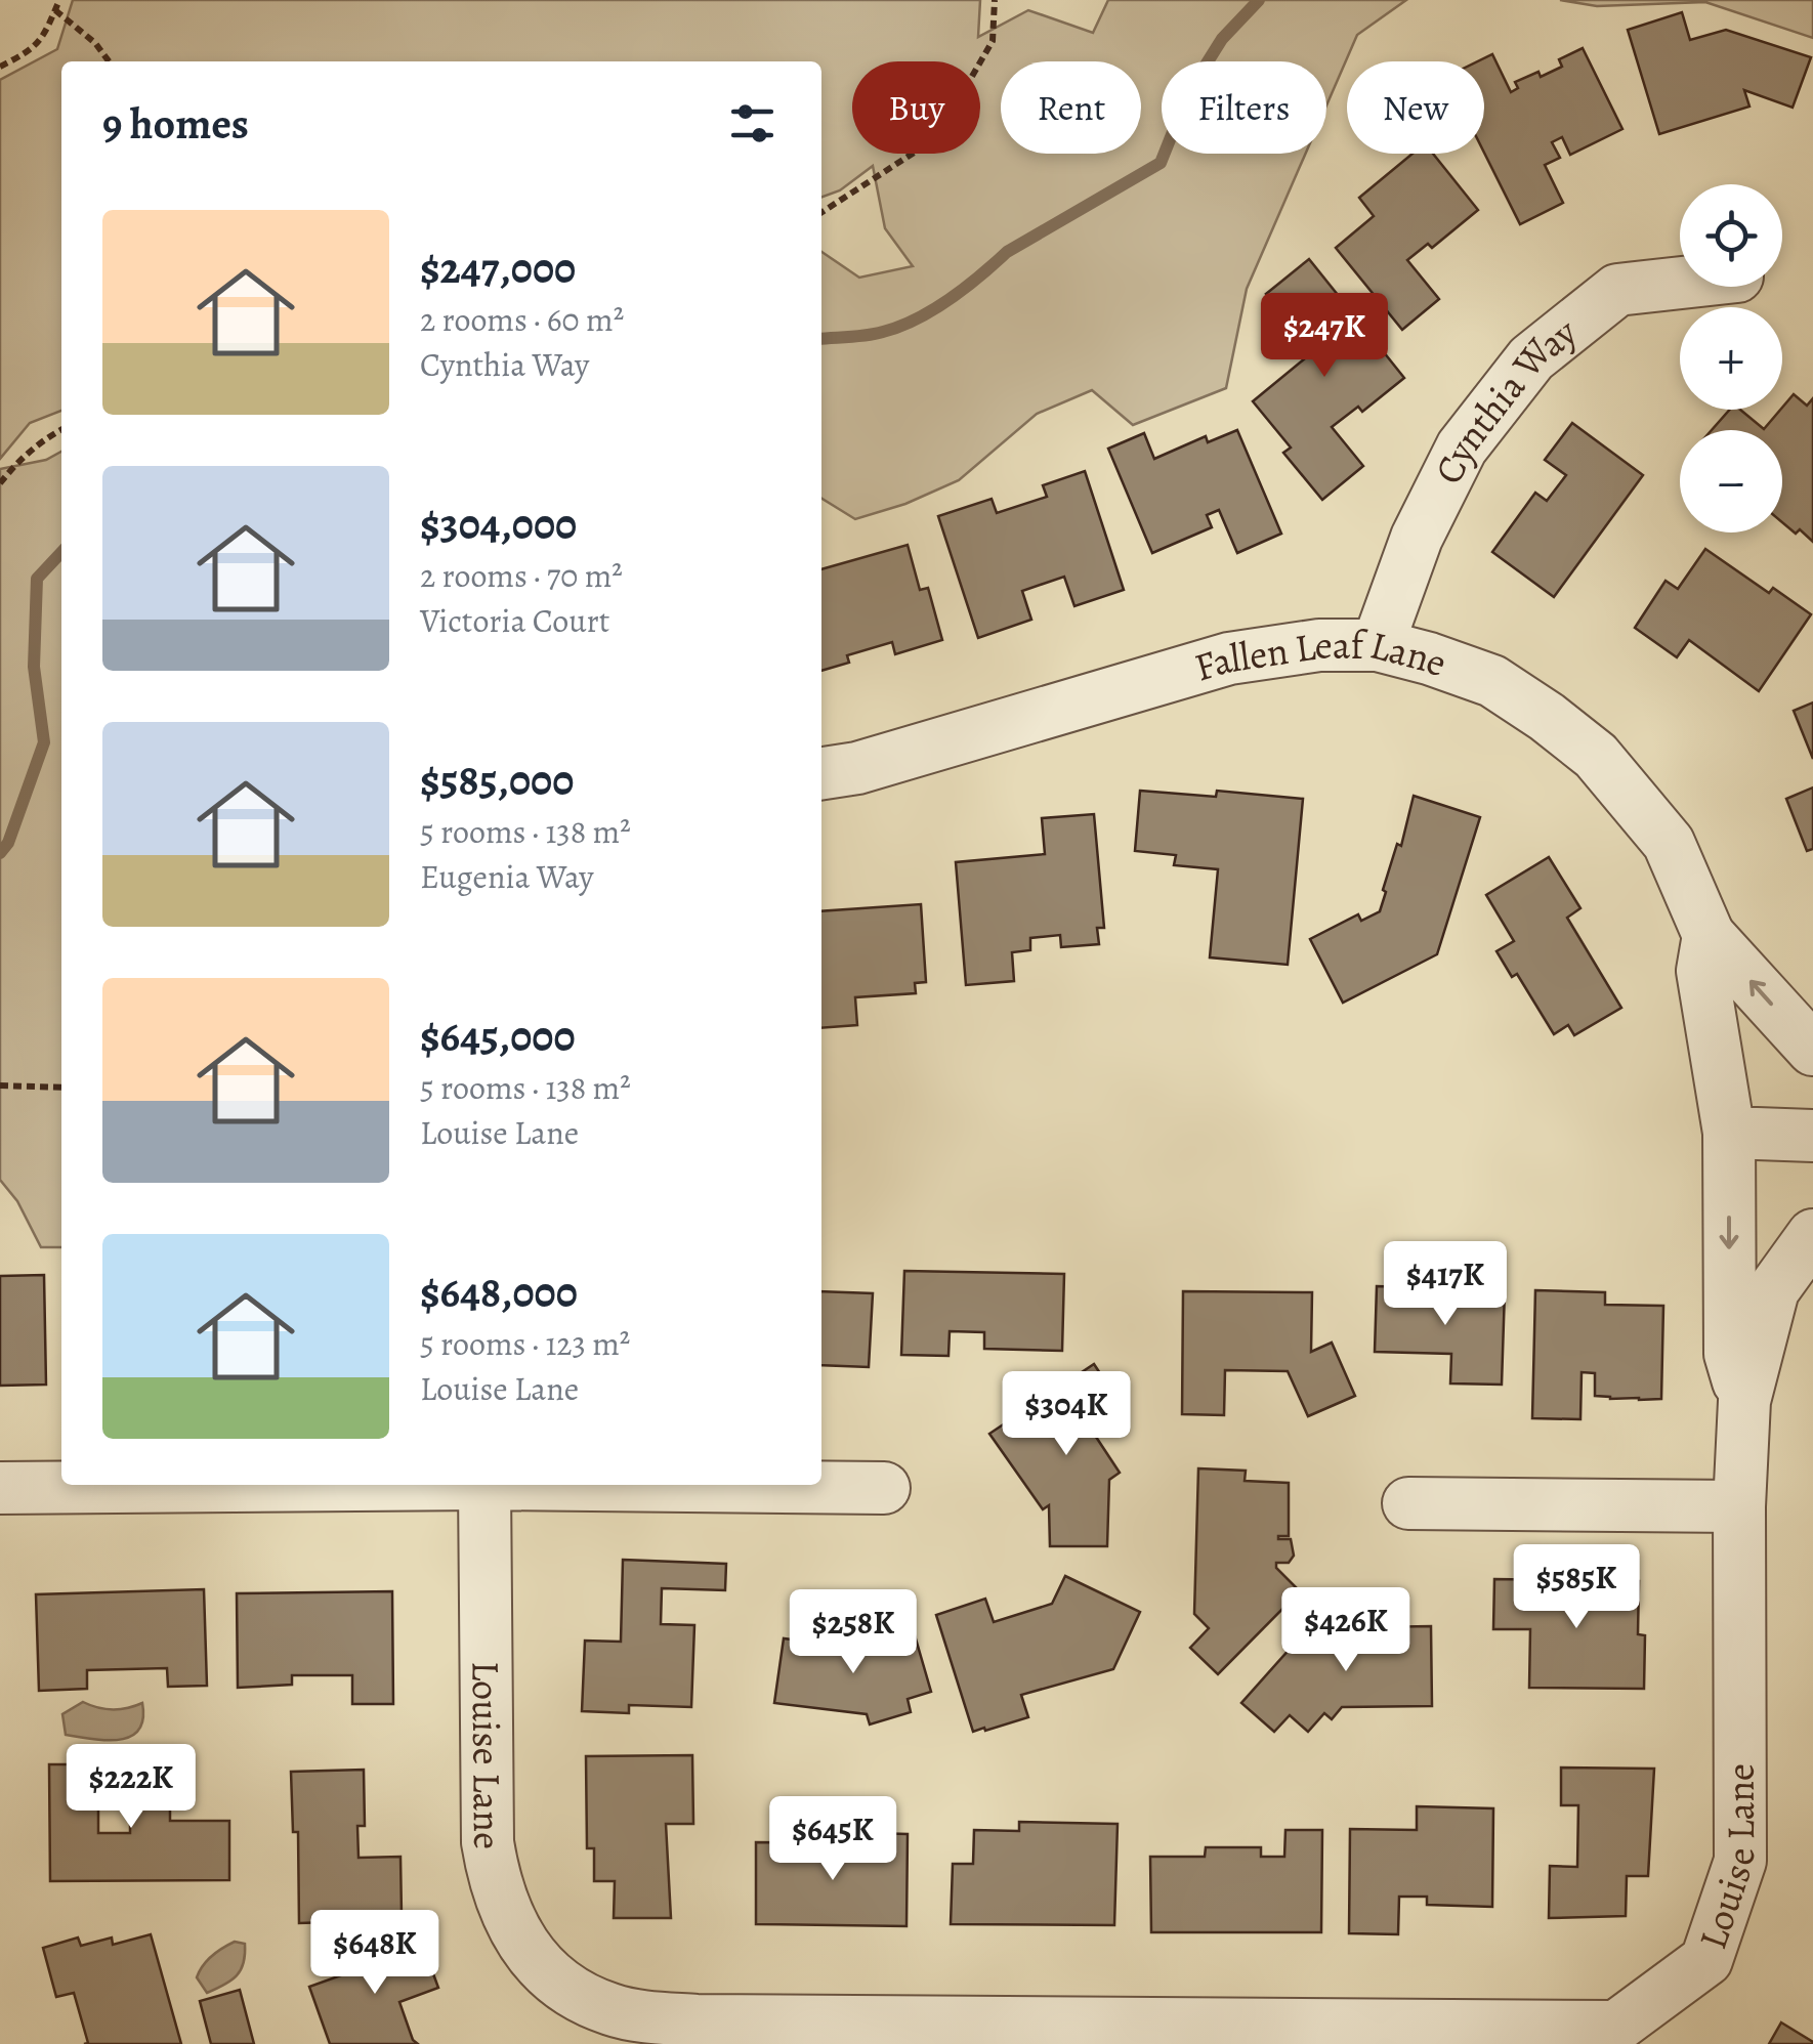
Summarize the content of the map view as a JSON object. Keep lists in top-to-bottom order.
{
  "streets": {
    "street": ["Cynthia Way", "Fallen Leaf Lane", "Louise Lane"]
  },
  "crossings": [
    ["Cynthia Way", "Fallen Leaf Lane"],
    ["Fallen Leaf Lane", "Louise Lane"]
  ],
  "page": {
    "chip": [
      "Buy",
      "Rent",
      "Filters",
      "New"
    ],
    "heading": "9 homes",
    "map_buttons": ["+", "−"],
    "list": [
      {
        "name": "$247,000",
        "note": "2 rooms · 60 m² · Cynthia Way"
      },
      {
        "name": "$304,000",
        "note": "2 rooms · 70 m² · Victoria Court"
      },
      {
        "name": "$585,000",
        "note": "5 rooms · 138 m² · Eugenia Way"
      },
      {
        "name": "$645,000",
        "note": "5 rooms · 138 m² · Louise Lane"
      },
      {
        "name": "$648,000",
        "note": "5 rooms · 123 m² · Louise Lane"
      }
    ],
    "price": [
      "$247K",
      "$417K",
      "$304K",
      "$585K",
      "$426K",
      "$258K",
      "$222K",
      "$645K",
      "$648K"
    ]
  }
}
